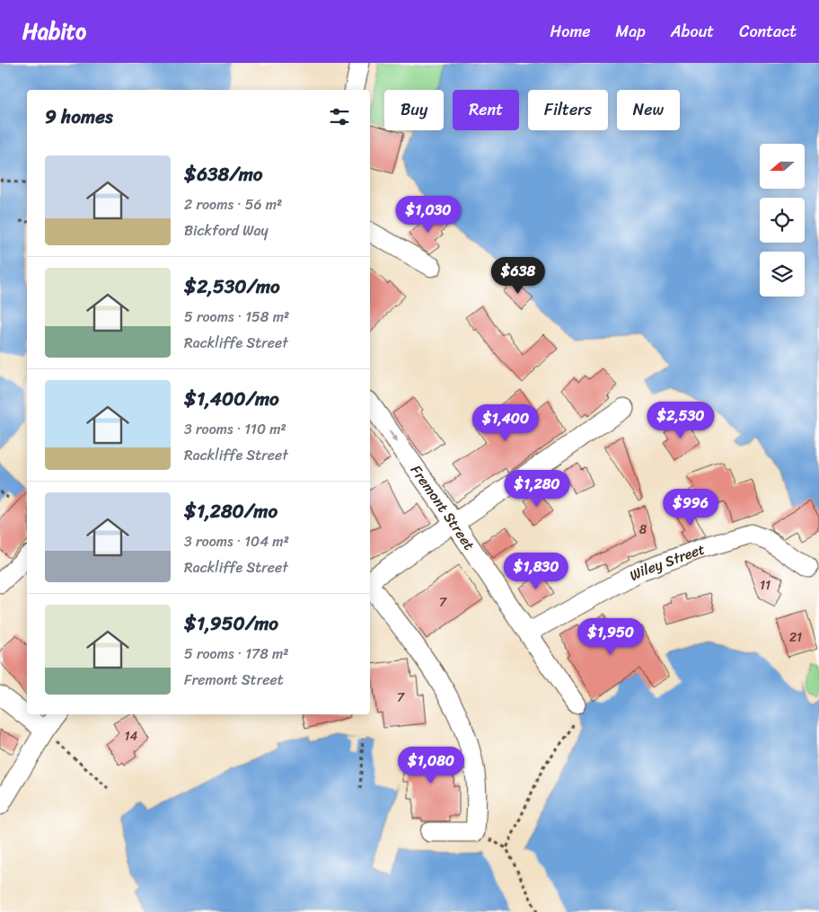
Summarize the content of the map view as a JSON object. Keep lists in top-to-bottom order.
{
  "streets": {
    "street": ["Fremont Street", "Wiley Street"]
  },
  "crossings": [
    ["Fremont Street", "Wiley Street"]
  ],
  "one_way": ["Fremont Street"],
  "house_numbers": [
    "8",
    "11",
    "7",
    "21",
    "7",
    "14"
  ],
  "north": "left",
  "page": {
    "header": "Habito",
    "nav": [
      "Home",
      "Map",
      "About",
      "Contact"
    ],
    "chip": [
      "Buy",
      "Rent",
      "Filters",
      "New"
    ],
    "heading": "9 homes",
    "list": [
      {
        "name": "$638/mo",
        "note": "2 rooms · 56 m² · Bickford Way"
      },
      {
        "name": "$2,530/mo",
        "note": "5 rooms · 158 m² · Rackliffe Street"
      },
      {
        "name": "$1,400/mo",
        "note": "3 rooms · 110 m² · Rackliffe Street"
      },
      {
        "name": "$1,280/mo",
        "note": "3 rooms · 104 m² · Rackliffe Street"
      },
      {
        "name": "$1,950/mo",
        "note": "5 rooms · 178 m² · Fremont Street"
      }
    ],
    "price": [
      "$1,030",
      "$638",
      "$2,530",
      "$1,400",
      "$1,280",
      "$996",
      "$1,830",
      "$1,950",
      "$1,080"
    ]
  }
}
